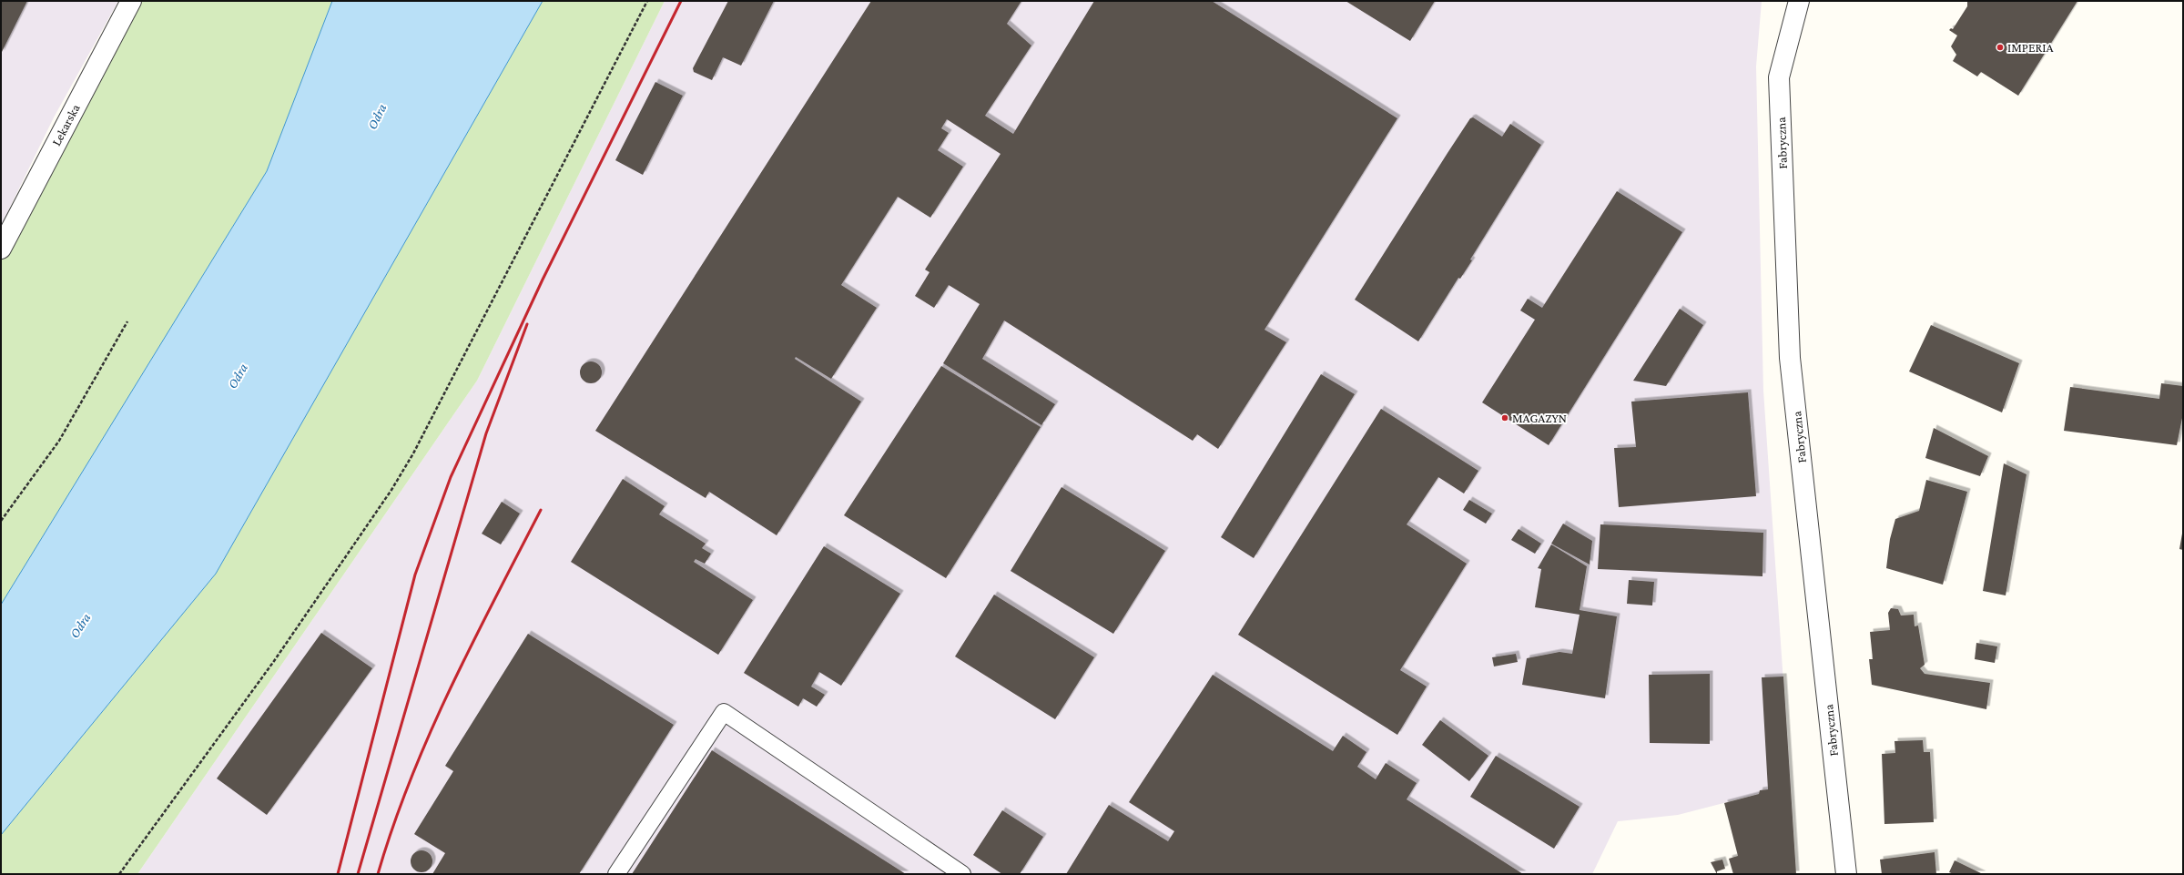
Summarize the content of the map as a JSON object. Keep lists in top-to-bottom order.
{
  "streets": {
    "street": ["Lekarska", "Fabryczna"]
  },
  "water": ["Odra"],
  "places": ["IMPERIA", "MAGAZYN"]
}
